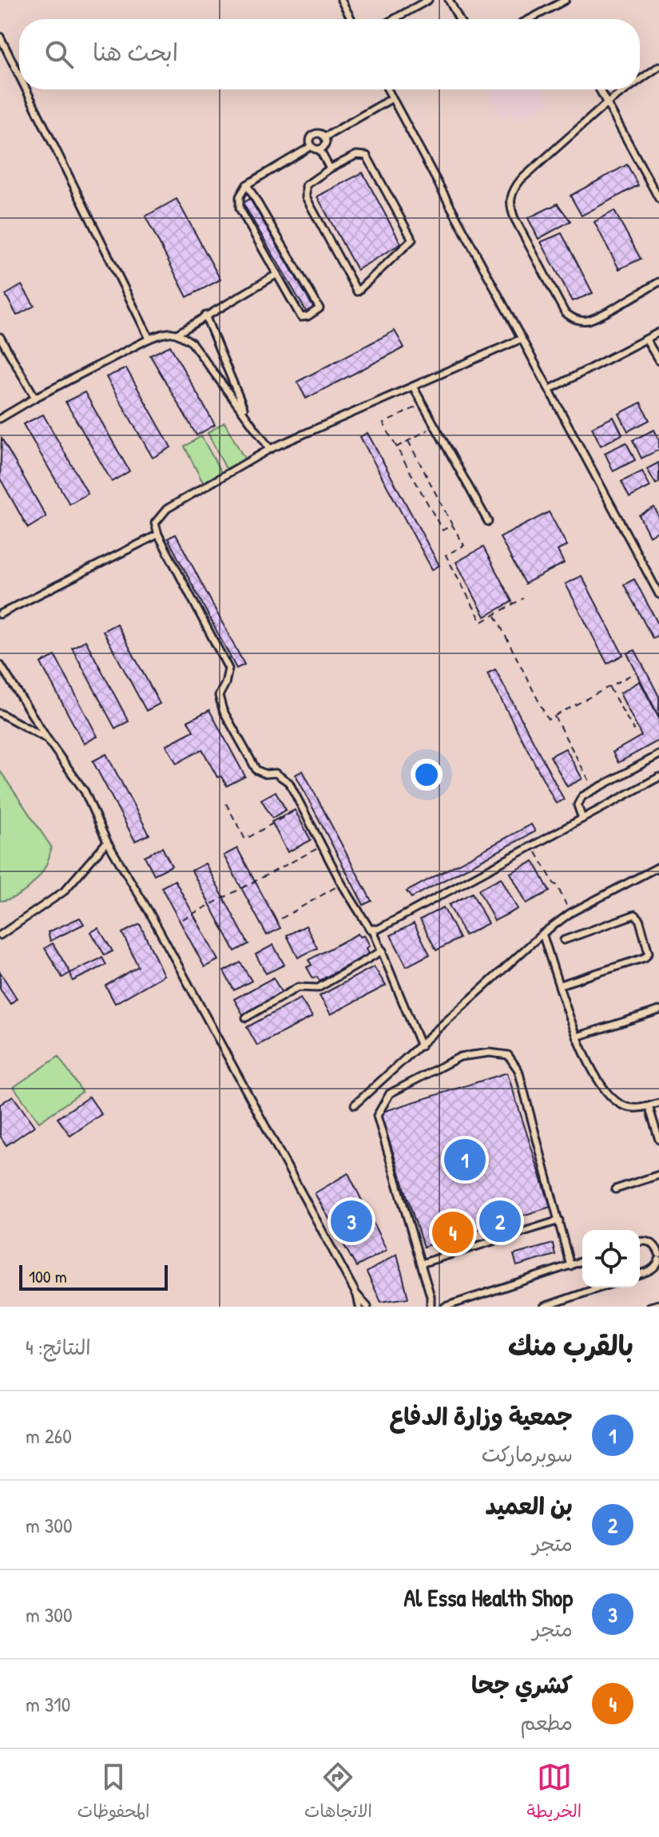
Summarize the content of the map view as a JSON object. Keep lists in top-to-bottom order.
{
  "scale_bar": "100 m",
  "page": {
    "search": "ابحث هنا",
    "pins": [
      "1",
      "2",
      "3",
      "4"
    ],
    "scale": "100 m",
    "heading": ["بالقرب منك", "النتائج: 4"],
    "list": [
      {
        "mark": "1",
        "name": "جمعية وزارة الدفاع",
        "note": "سوبرماركت",
        "value": "260 m"
      },
      {
        "mark": "2",
        "name": "بن العميد",
        "note": "متجر",
        "value": "300 m"
      },
      {
        "mark": "3",
        "name": "Al Essa Health Shop",
        "note": "متجر",
        "value": "300 m"
      },
      {
        "mark": "4",
        "name": "كشري جحا",
        "note": "مطعم",
        "value": "310 m"
      }
    ],
    "nav": ["الخريطة", "الاتجاهات", "المحفوظات"]
  }
}
